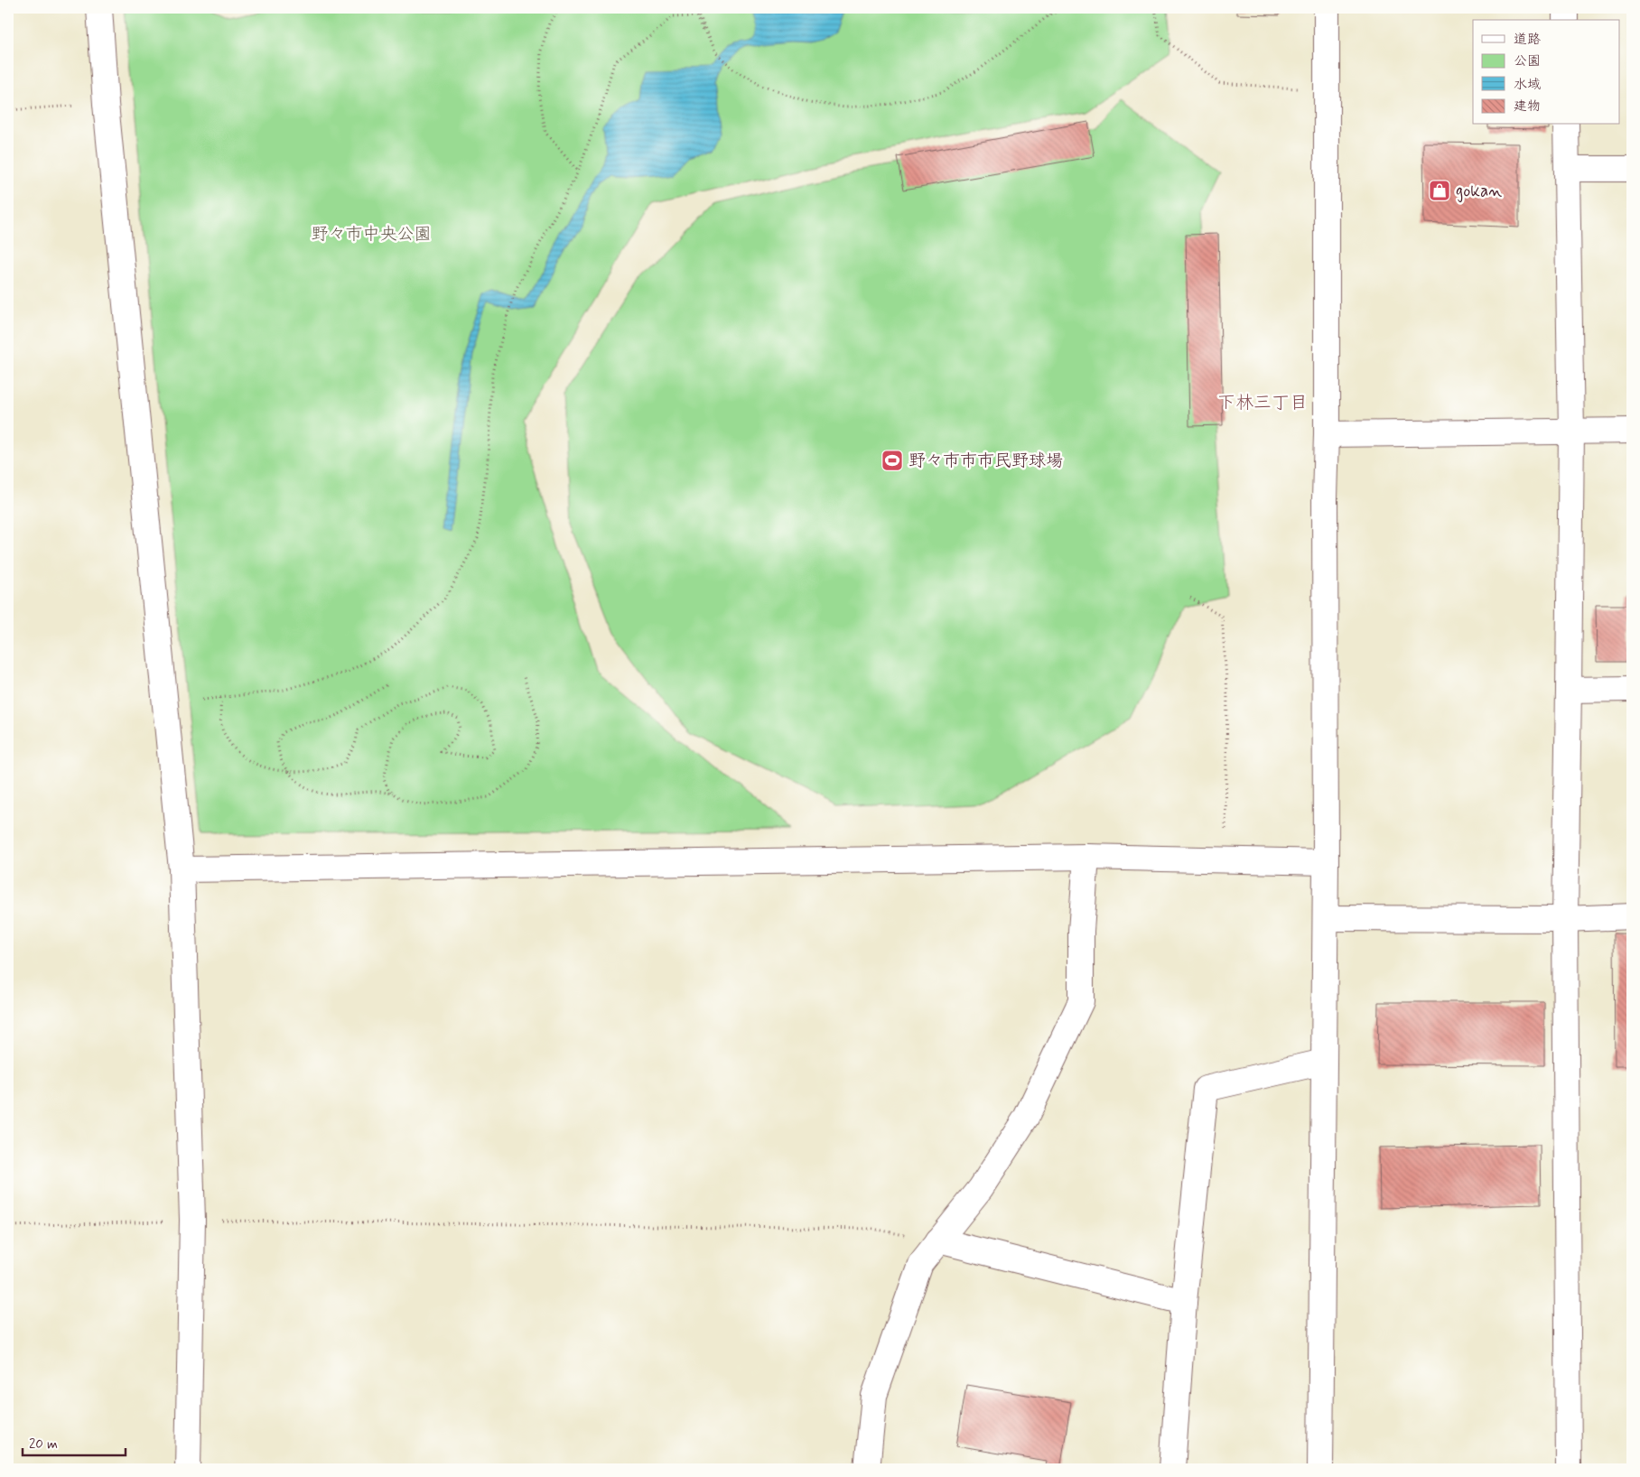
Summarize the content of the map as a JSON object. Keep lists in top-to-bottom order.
{
  "districts": ["下林三丁目"],
  "parks": ["野々市中央公園"],
  "places": {
    "shop": ["gokan"],
    "sports": ["野々市市市民野球場"]
  },
  "legend": [
    "道路",
    "公園",
    "水域",
    "建物"
  ],
  "scale_bar": "20 m"
}
